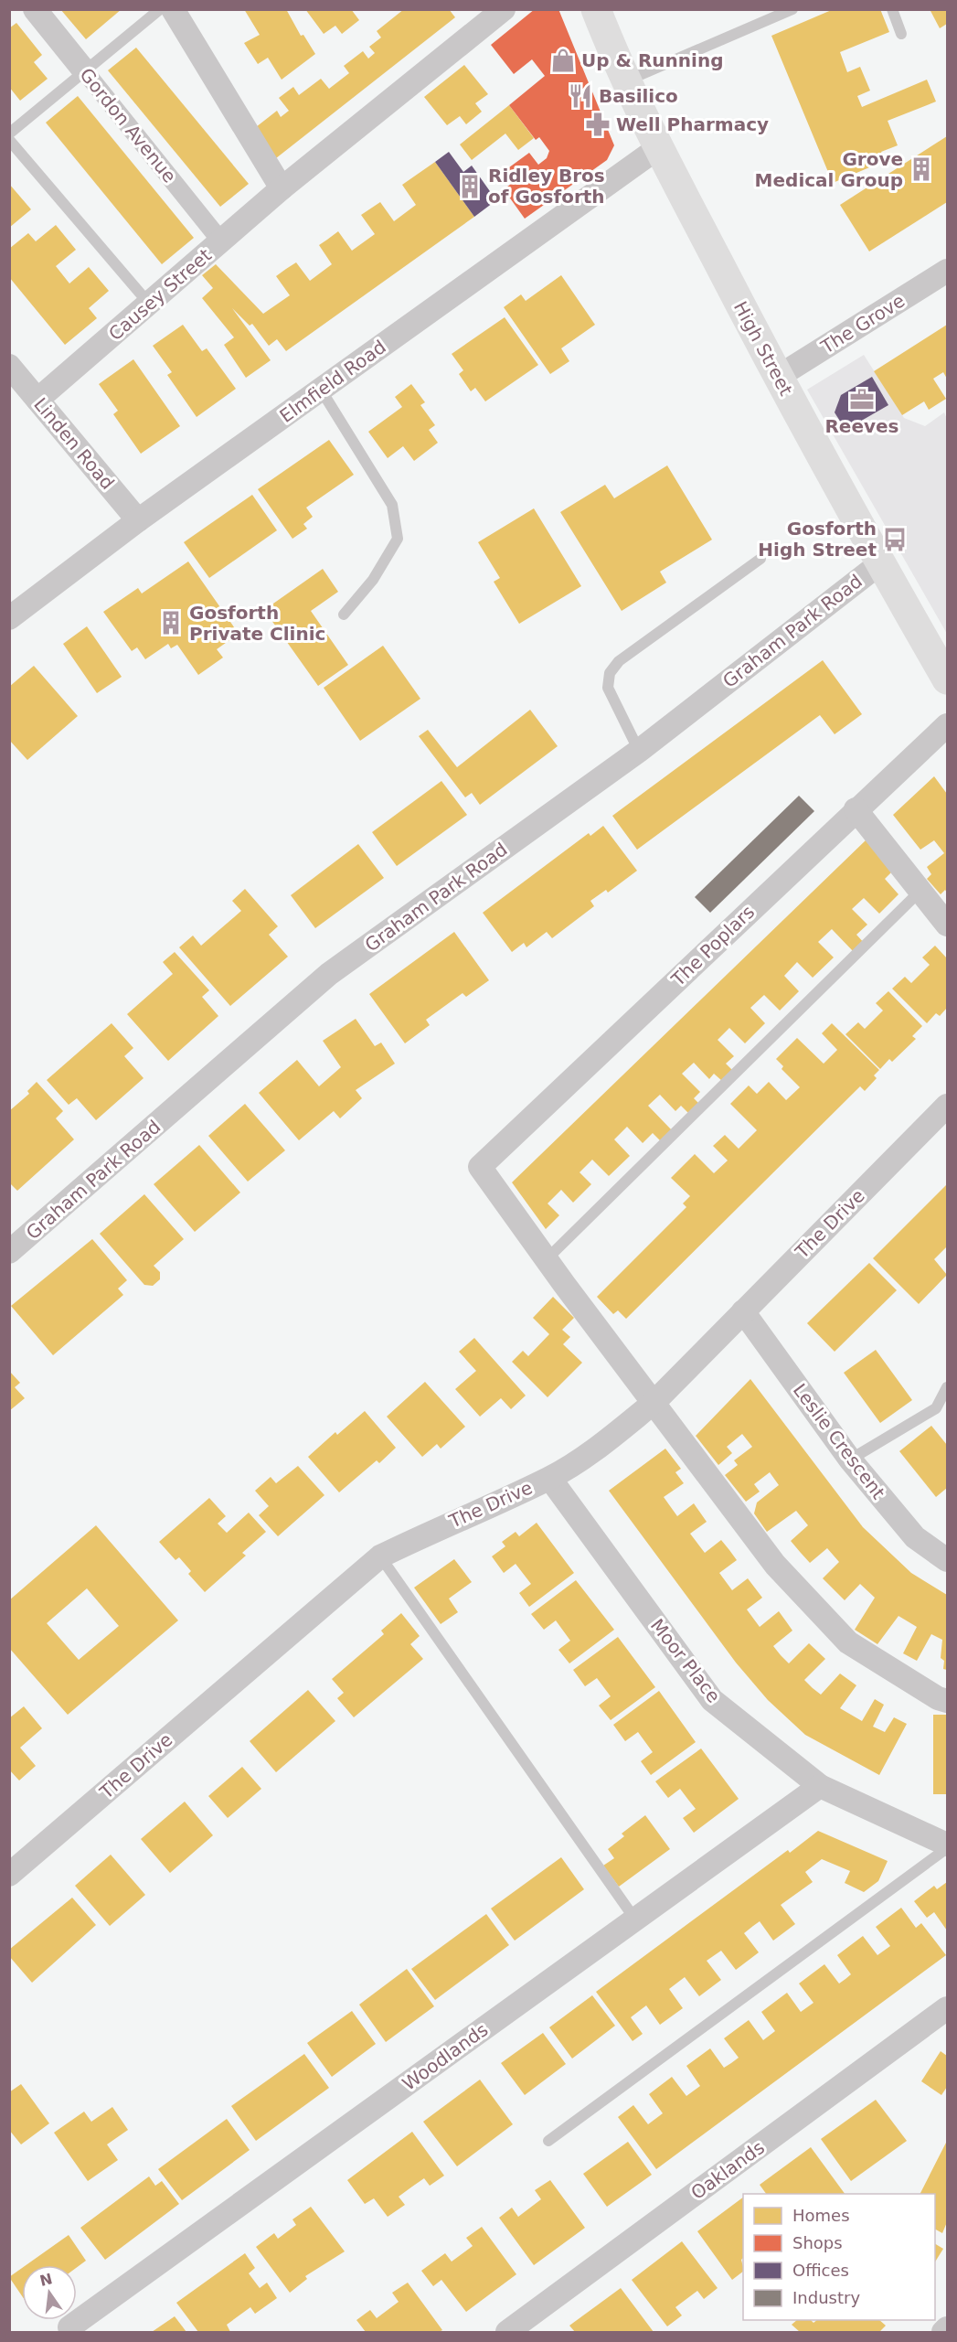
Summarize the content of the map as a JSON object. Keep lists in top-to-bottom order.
{
  "streets": {
    "main road": ["High Street"],
    "street": [
      "Gordon Avenue",
      "Causey Street",
      "The Grove",
      "Elmfield Road",
      "Linden Road",
      "Graham Park Road",
      "The Poplars",
      "The Drive",
      "Leslie Crescent",
      "Moor Place",
      "Woodlands",
      "Oaklands"
    ]
  },
  "crossings": [
    ["Gordon Avenue", "Causey Street"],
    ["Causey Street", "Linden Road"],
    ["The Grove", "High Street"],
    ["High Street", "Elmfield Road"],
    ["High Street", "Graham Park Road"],
    ["Elmfield Road", "Linden Road"],
    ["The Drive", "Leslie Crescent"],
    ["The Drive", "Moor Place"],
    ["Moor Place", "Woodlands"]
  ],
  "places": {
    "shop": ["Up & Running"],
    "restaurant": ["Basilico"],
    "pharmacy": ["Well Pharmacy"],
    "building": ["Grove Medical Group", "Ridley Bros of Gosforth", "Gosforth Private Clinic"],
    "office": ["Reeves"],
    "bus stop": ["Gosforth High Street"]
  },
  "legend": [
    "Homes",
    "Shops",
    "Offices",
    "Industry"
  ],
  "north": "top"
}
